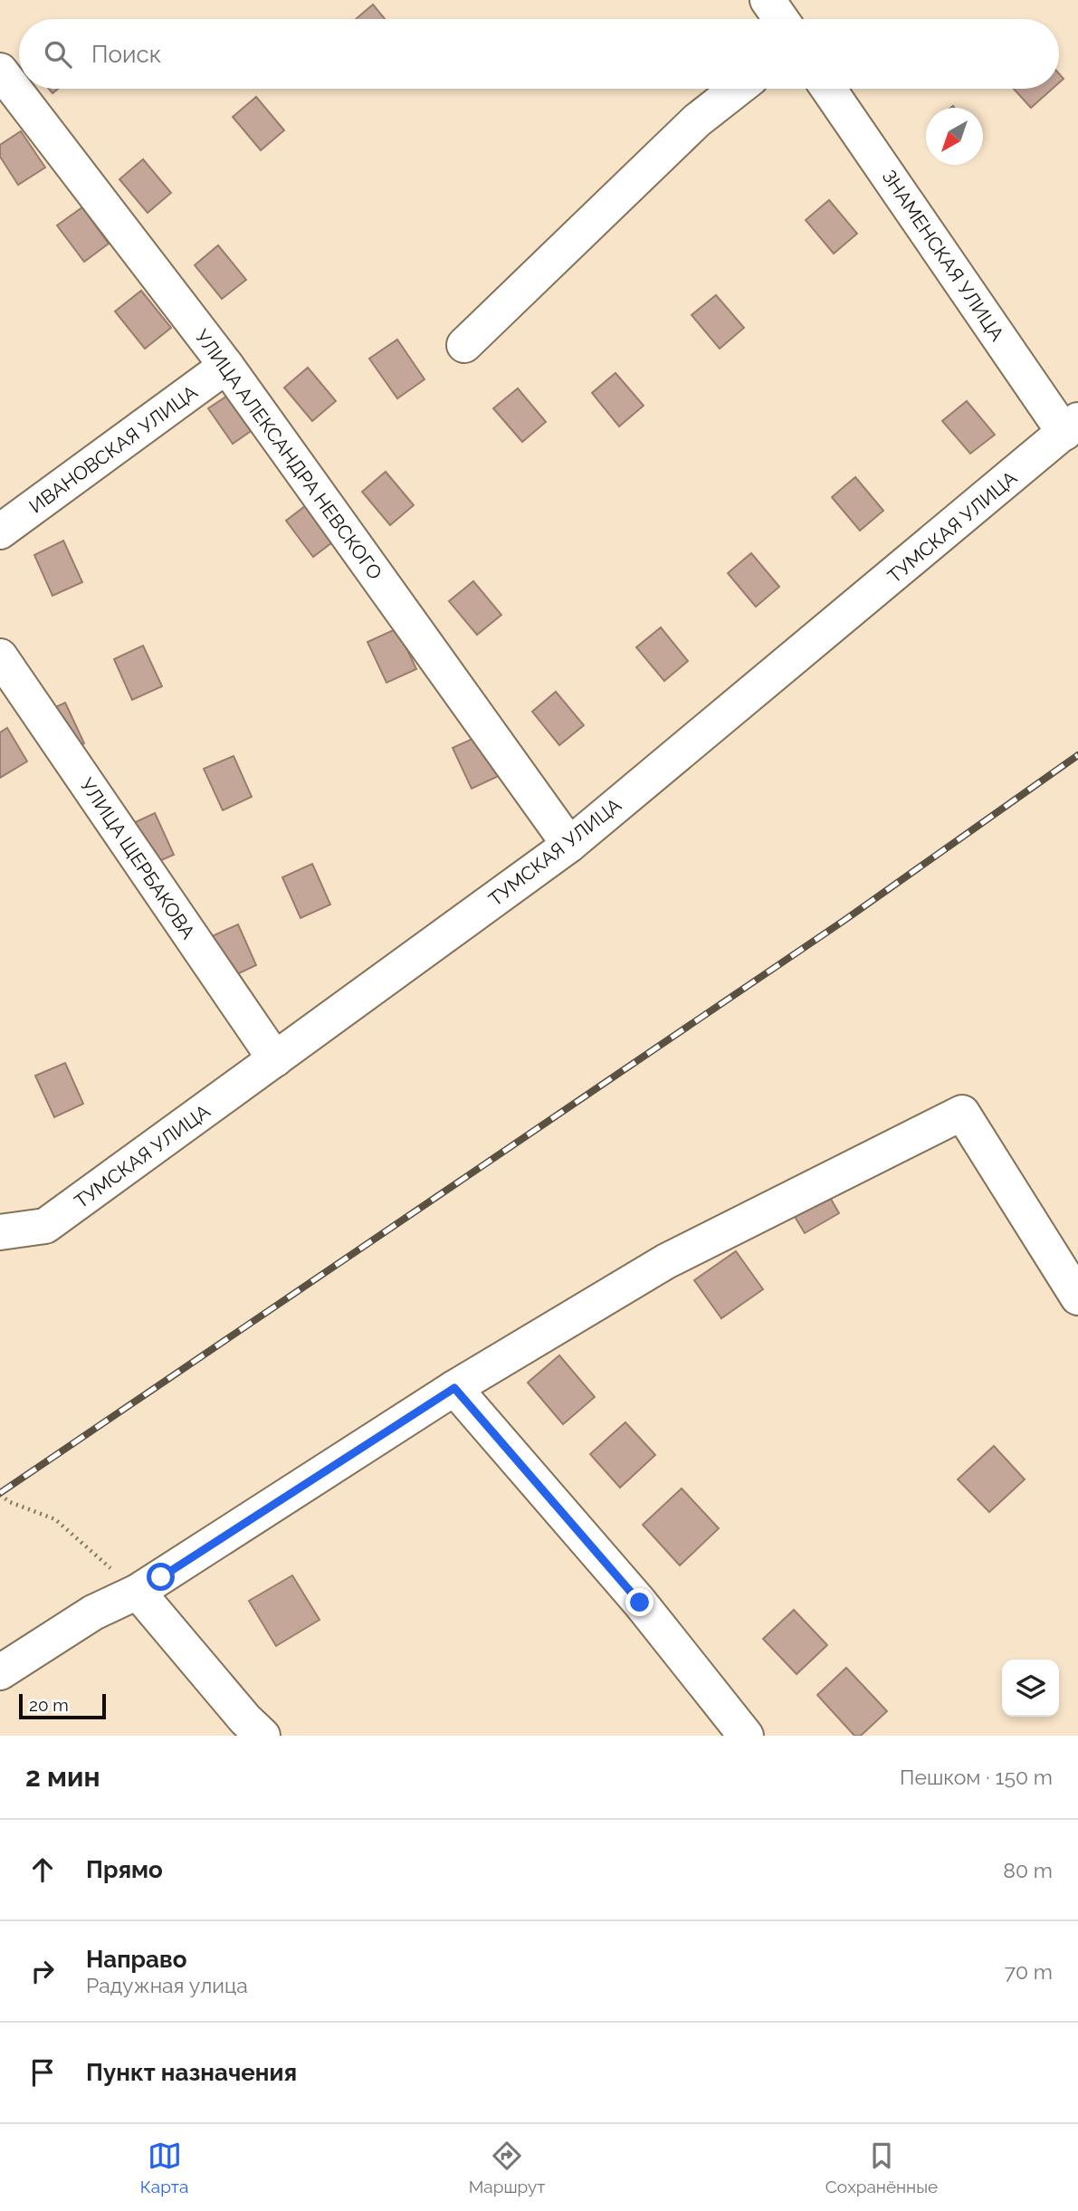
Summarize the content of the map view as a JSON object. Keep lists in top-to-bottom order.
{
  "streets": {
    "street": [
      "ЗНАМЕНСКАЯ УЛИЦА",
      "ИВАНОВСКАЯ УЛИЦА",
      "УЛИЦА АЛЕКСАНДРА НЕВСКОГО",
      "ТУМСКАЯ УЛИЦА",
      "УЛИЦА ЩЕРБАКОВА"
    ]
  },
  "crossings": [
    ["ЗНАМЕНСКАЯ УЛИЦА", "ТУМСКАЯ УЛИЦА"],
    ["ИВАНОВСКАЯ УЛИЦА", "УЛИЦА АЛЕКСАНДРА НЕВСКОГО"],
    ["УЛИЦА АЛЕКСАНДРА НЕВСКОГО", "ТУМСКАЯ УЛИЦА"],
    ["ТУМСКАЯ УЛИЦА", "УЛИЦА ЩЕРБАКОВА"]
  ],
  "scale_bar": "20 m",
  "north": "bottom left",
  "page": {
    "search": "Поиск",
    "scale": "20 m",
    "heading": ["2 мин", "Пешком · 150 m"],
    "list": [
      ["Прямо", "80 m"],
      ["Направо", "Радужная улица", "70 m"],
      "Пункт назначения"
    ],
    "nav": ["Карта", "Маршрут", "Сохранённые"]
  }
}
